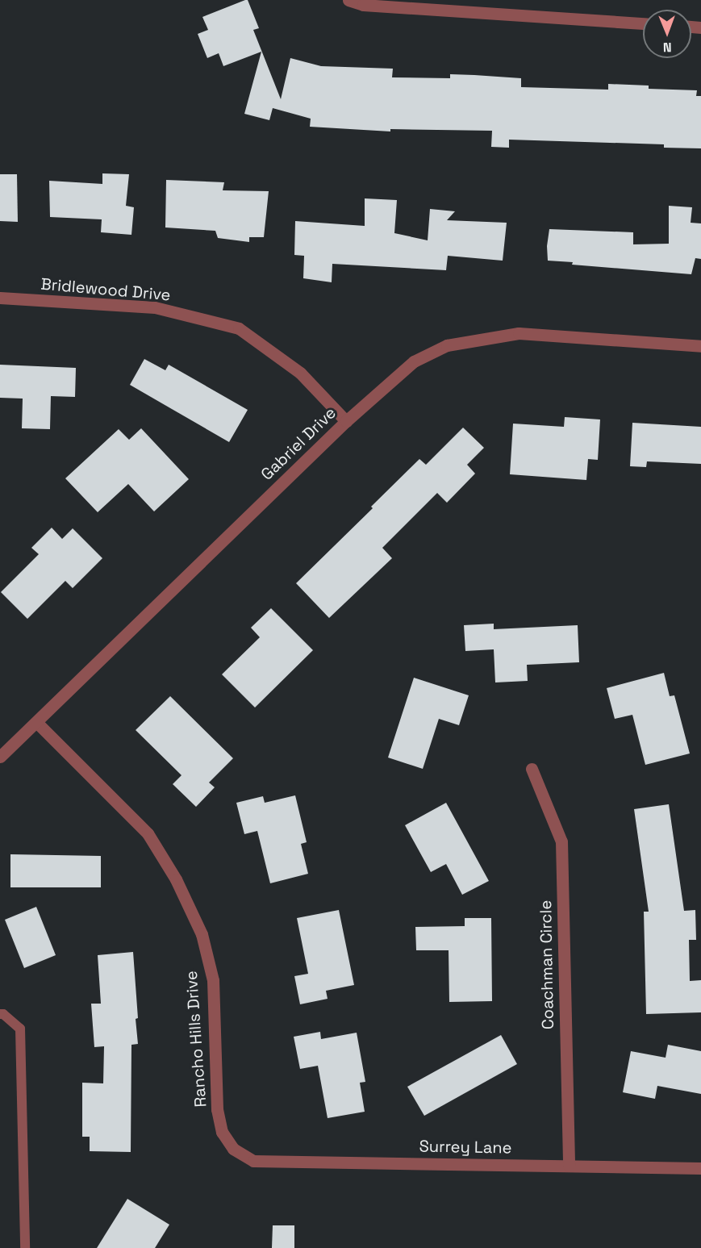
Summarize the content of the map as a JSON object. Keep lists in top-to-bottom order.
{
  "streets": {
    "street": [
      "Bridlewood Drive",
      "Gabriel Drive",
      "Coachman Circle",
      "Rancho Hills Drive",
      "Surrey Lane"
    ]
  },
  "crossings": [
    ["Bridlewood Drive", "Gabriel Drive"],
    ["Gabriel Drive", "Rancho Hills Drive"],
    ["Coachman Circle", "Surrey Lane"],
    ["Rancho Hills Drive", "Surrey Lane"]
  ],
  "north": "bottom"
}
